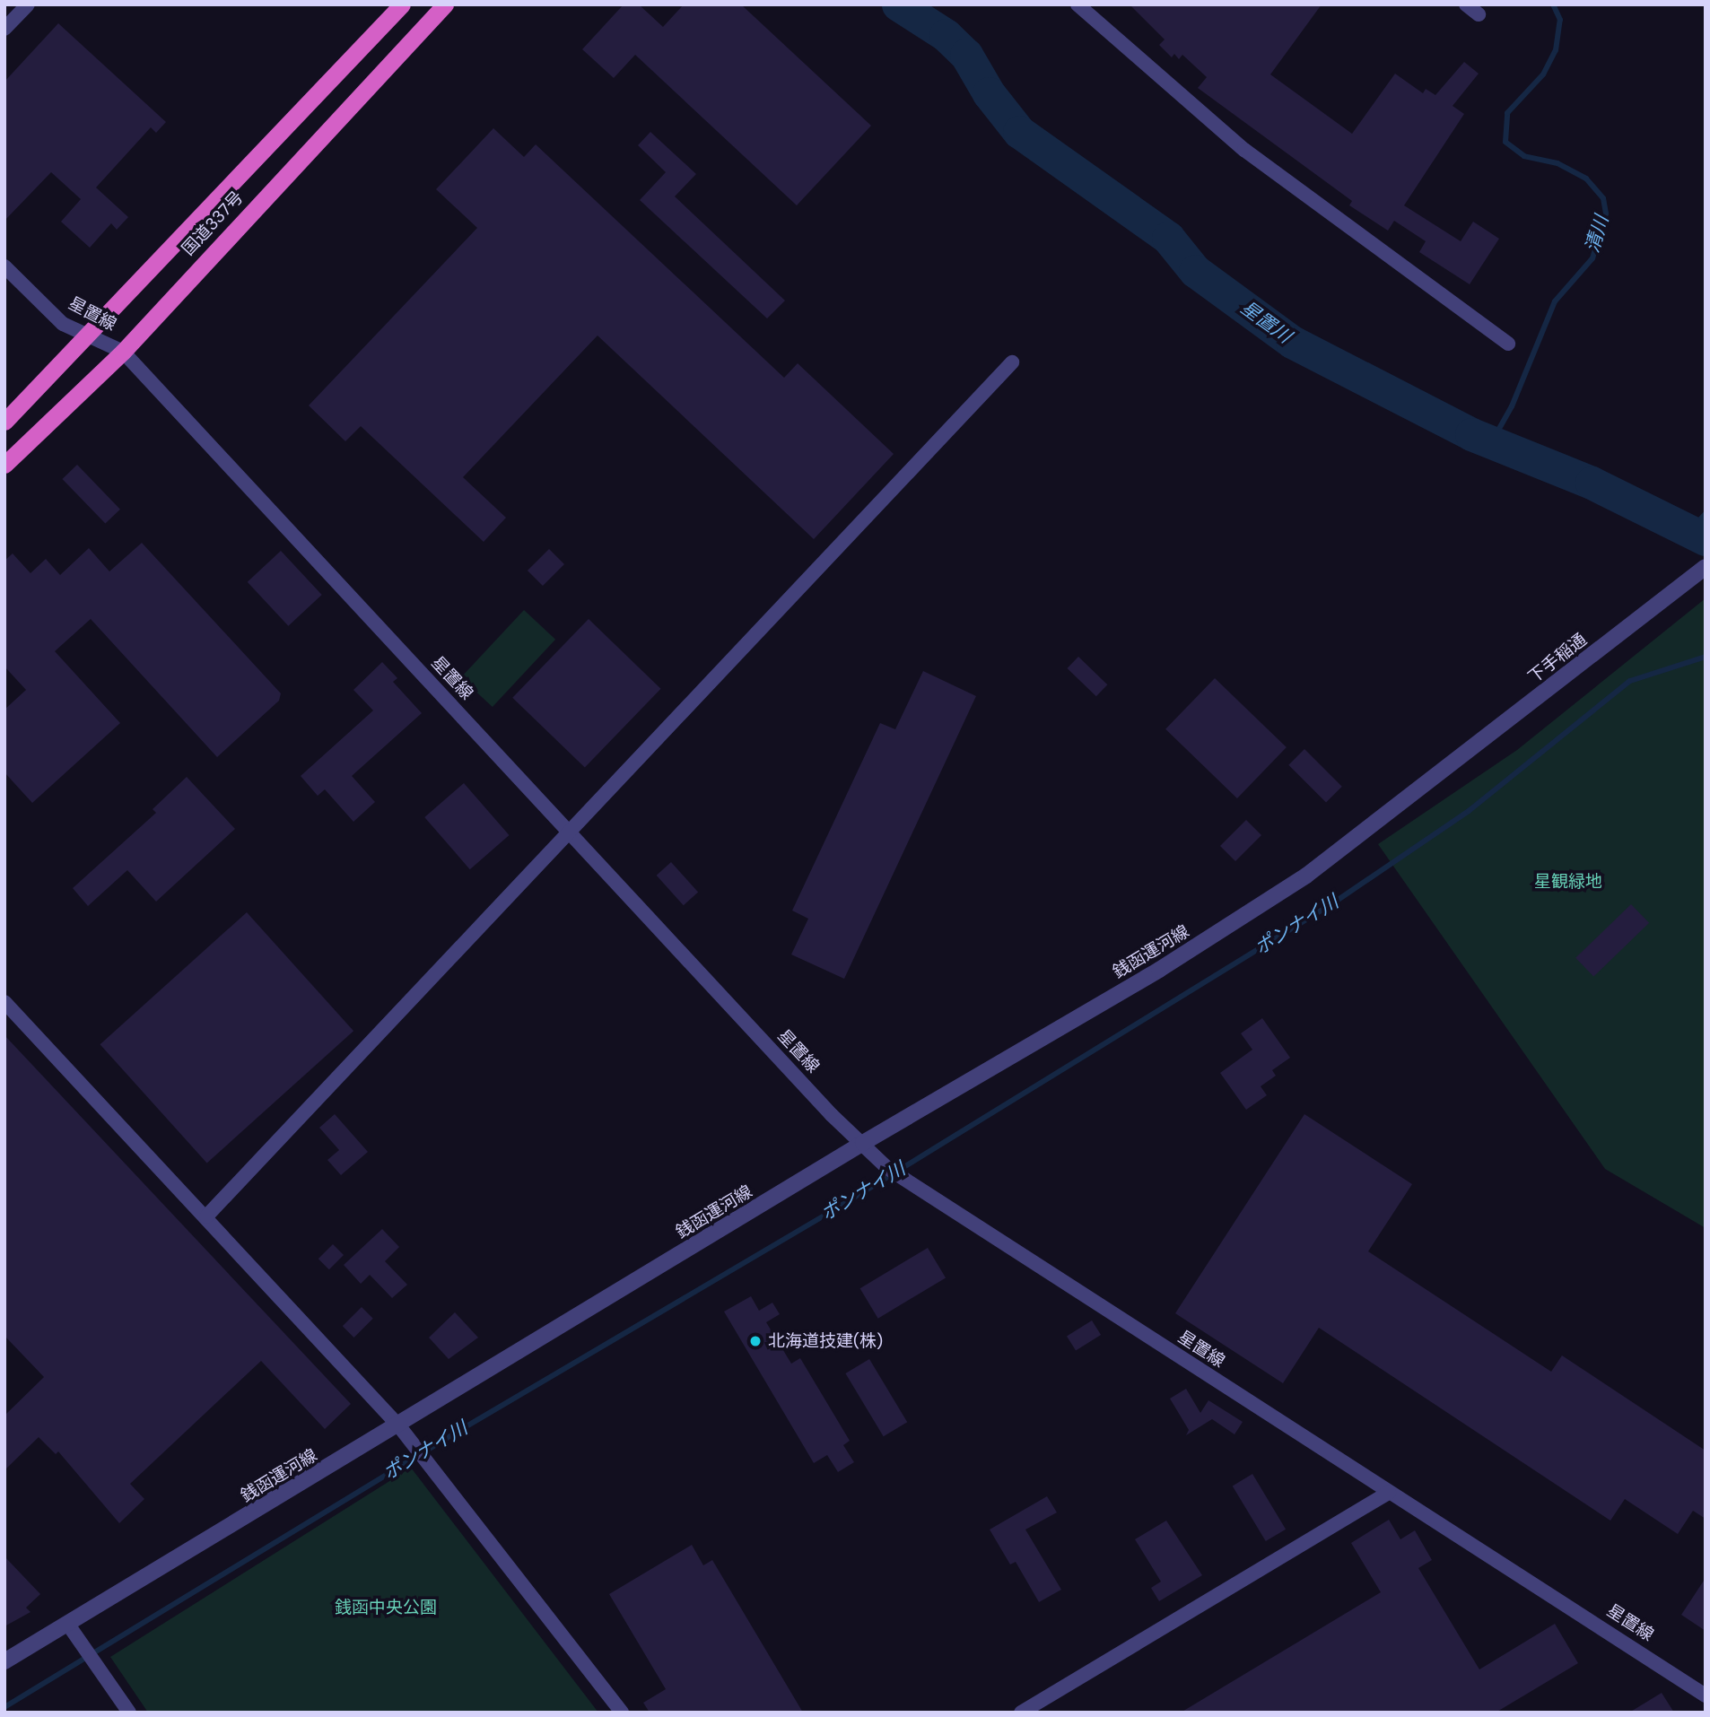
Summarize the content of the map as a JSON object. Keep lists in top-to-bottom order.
{
  "streets": {
    "highway": ["国道337号"],
    "street": ["星置線", "下手稲通", "銭函運河線"]
  },
  "crossings": [
    ["国道337号", "星置線"],
    ["星置線", "銭函運河線"],
    ["下手稲通", "銭函運河線"]
  ],
  "water": ["清川", "星置川", "ポンナイ川"],
  "parks": ["星観緑地", "銭函中央公園"],
  "places": ["北海道技建(株)"]
}
